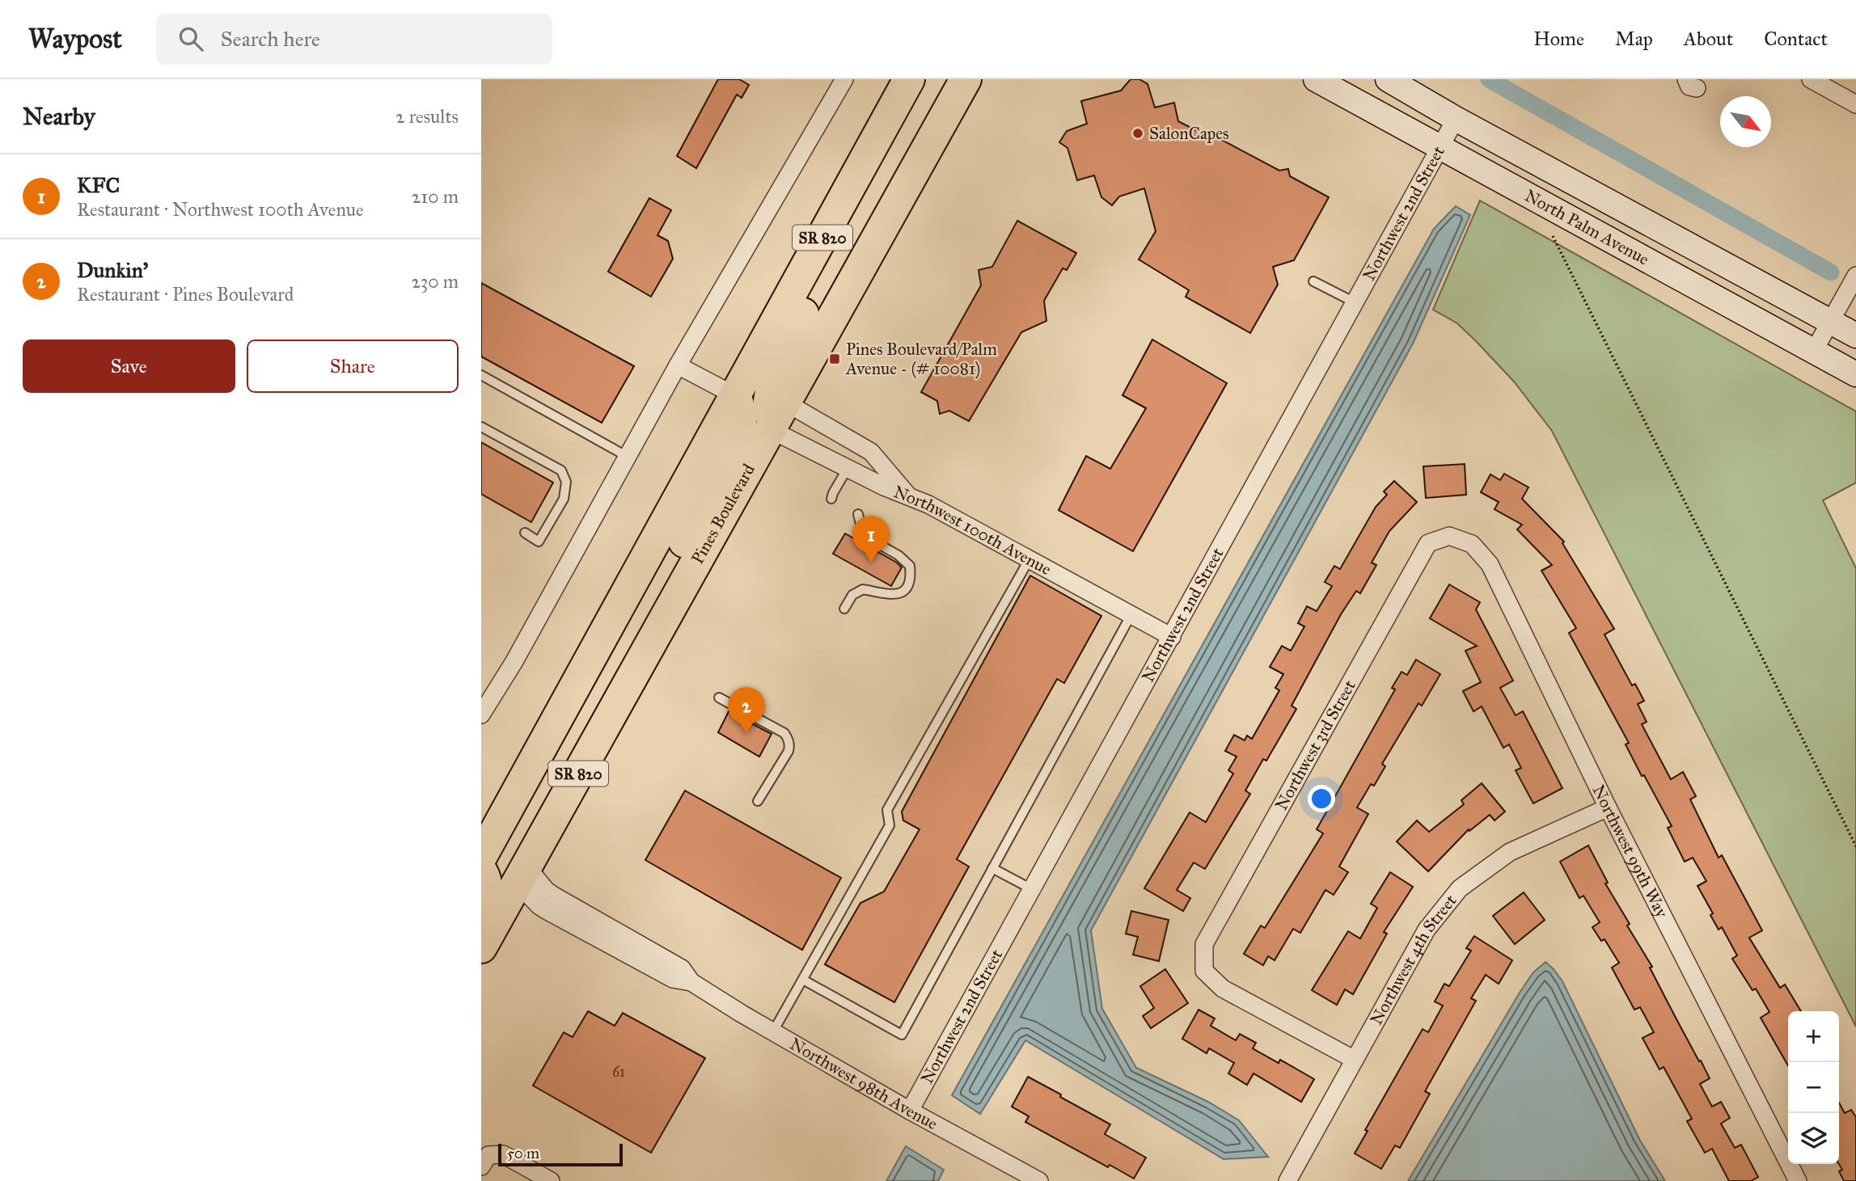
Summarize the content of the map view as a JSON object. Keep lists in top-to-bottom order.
{
  "streets": {
    "highway": ["SR 820", "Pines Boulevard"],
    "main road": ["North Palm Avenue"],
    "street": [
      "Northwest 2nd Street",
      "Northwest 100th Avenue",
      "Northwest 3rd Street",
      "Northwest 99th Way",
      "Northwest 4th Street",
      "Northwest 98th Avenue"
    ]
  },
  "crossings": [
    ["Northwest 2nd Street", "North Palm Avenue"],
    ["Northwest 2nd Street", "Northwest 100th Avenue"],
    ["Northwest 2nd Street", "Northwest 98th Avenue"],
    ["Pines Boulevard", "Northwest 100th Avenue"],
    ["Pines Boulevard", "Northwest 98th Avenue"],
    ["Northwest 3rd Street", "Northwest 99th Way"],
    ["Northwest 3rd Street", "Northwest 4th Street"],
    ["Northwest 99th Way", "Northwest 4th Street"]
  ],
  "places": {
    "other": ["SalonCapes"],
    "transit": ["Pines Boulevard/Palm Avenue - (# 10081)"]
  },
  "house_numbers": ["61"],
  "scale_bar": "50 m",
  "north": "bottom right",
  "page": {
    "header": "Waypost",
    "search": "Search here",
    "nav": [
      "Home",
      "Map",
      "About",
      "Contact"
    ],
    "heading": ["Nearby", "2 results"],
    "list": [
      {
        "mark": "1",
        "name": "KFC",
        "note": "Restaurant · Northwest 100th Avenue",
        "value": "210 m"
      },
      {
        "mark": "2",
        "name": "Dunkin'",
        "note": "Restaurant · Pines Boulevard",
        "value": "230 m"
      }
    ],
    "buttons": ["Save", "Share"],
    "pins": ["1", "2"],
    "map_buttons": ["+", "−"],
    "scale": "50 m"
  }
}
